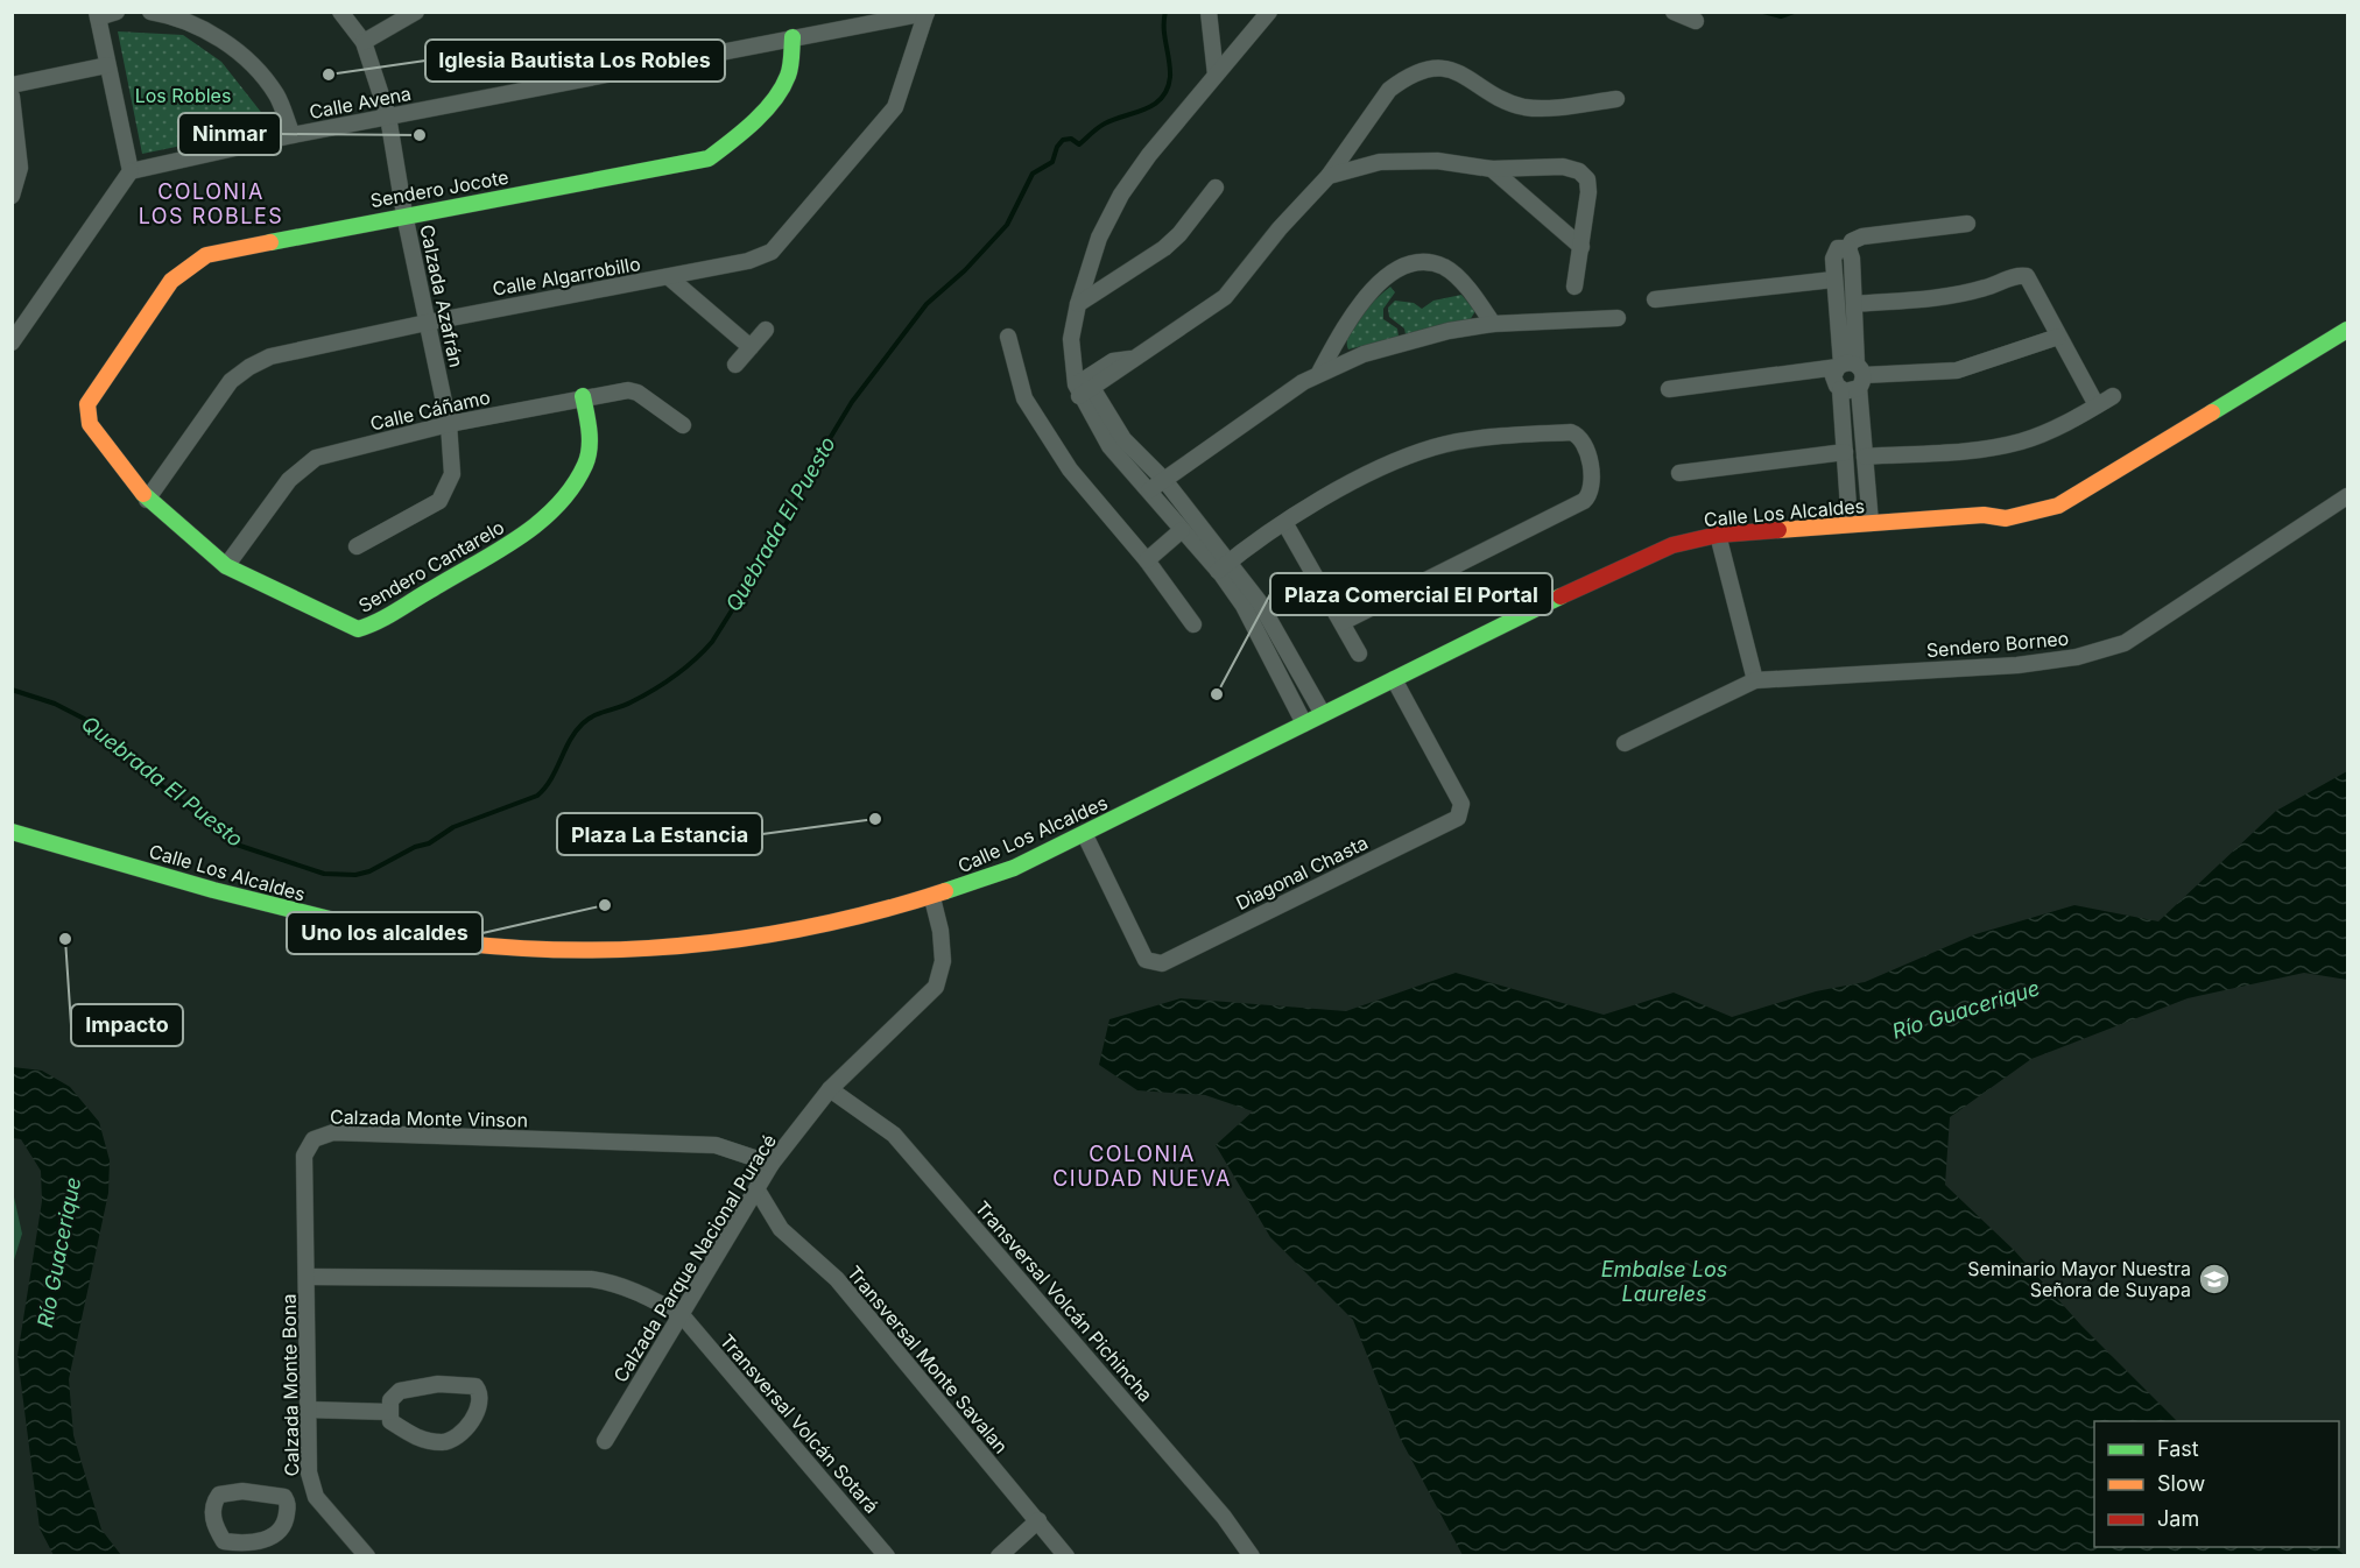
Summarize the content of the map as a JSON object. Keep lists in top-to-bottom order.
{
  "streets": {
    "main road": ["Sendero Jocote", "Calle Los Alcaldes", "Sendero Cantarelo"],
    "street": [
      "Calle Avena",
      "Calle Algarrobillo",
      "Calzada Azafrán",
      "Calle Cáñamo",
      "Sendero Borneo",
      "Diagonal Chasta",
      "Calzada Monte Vinson",
      "Calzada Parque Nacional Puracé",
      "Transversal Volcán Pichincha",
      "Transversal Monte Savalan",
      "Calzada Monte Bona",
      "Transversal Volcán Sotará"
    ]
  },
  "crossings": [
    ["Calle Avena", "Sendero Jocote"],
    ["Calle Avena", "Calle Algarrobillo"],
    ["Calle Avena", "Calzada Azafrán"],
    ["Sendero Jocote", "Calzada Azafrán"],
    ["Sendero Jocote", "Sendero Cantarelo"],
    ["Calle Algarrobillo", "Calzada Azafrán"],
    ["Calle Algarrobillo", "Sendero Cantarelo"],
    ["Calzada Azafrán", "Calle Cáñamo"],
    ["Calle Cáñamo", "Sendero Cantarelo"],
    ["Calle Los Alcaldes", "Diagonal Chasta"],
    ["Calle Los Alcaldes", "Calzada Parque Nacional Puracé"],
    ["Calzada Monte Vinson", "Calzada Parque Nacional Puracé"],
    ["Calzada Monte Vinson", "Calzada Monte Bona"],
    ["Calzada Parque Nacional Puracé", "Transversal Volcán Pichincha"],
    ["Calzada Parque Nacional Puracé", "Transversal Monte Savalan"],
    ["Calzada Parque Nacional Puracé", "Transversal Volcán Sotará"]
  ],
  "districts": ["COLONIA LOS ROBLES", "COLONIA CIUDAD NUEVA"],
  "water": ["Quebrada El Puesto", "Río Guacerique", "Embalse Los Laureles"],
  "parks": ["Los Robles"],
  "places": {
    "other": [
      "Iglesia Bautista Los Robles",
      "Ninmar",
      "Plaza Comercial El Portal",
      "Plaza La Estancia",
      "Uno los alcaldes",
      "Impacto"
    ],
    "school or university": ["Seminario Mayor Nuestra Señora de Suyapa"]
  },
  "legend": ["Fast", "Slow", "Jam"]
}
